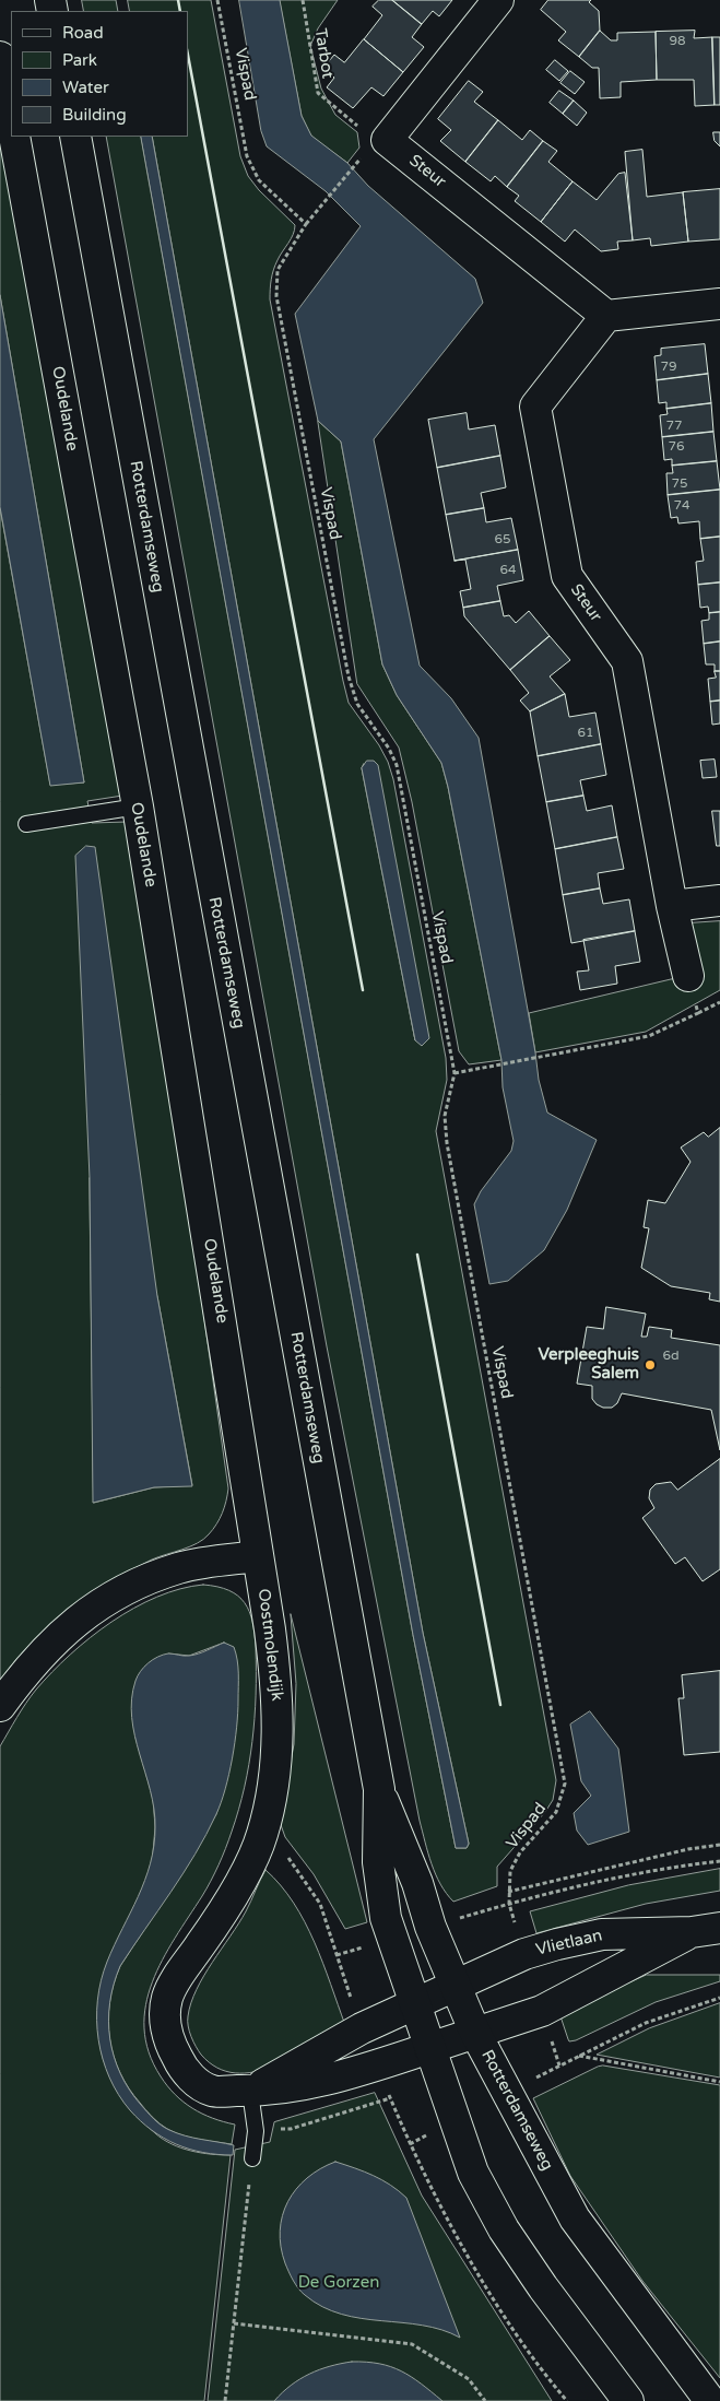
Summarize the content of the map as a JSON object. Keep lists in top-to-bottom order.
{
  "streets": {
    "street": [
      "Steur",
      "Oudelande",
      "Rotterdamseweg",
      "Oostmolendijk",
      "Vlietlaan"
    ],
    "path": ["Tarbot", "Vispad"]
  },
  "crossings": [
    ["Tarbot", "Steur"],
    ["Oudelande", "Oostmolendijk"],
    ["Rotterdamseweg", "Oostmolendijk"],
    ["Rotterdamseweg", "Vlietlaan"],
    ["Oostmolendijk", "Vlietlaan"]
  ],
  "parks": ["De Gorzen"],
  "places": ["Verpleeghuis Salem"],
  "house_numbers": [
    "98",
    "79",
    "77",
    "76",
    "75",
    "74",
    "65",
    "64",
    "61",
    "6d"
  ],
  "legend": [
    "Road",
    "Park",
    "Water",
    "Building"
  ]
}
